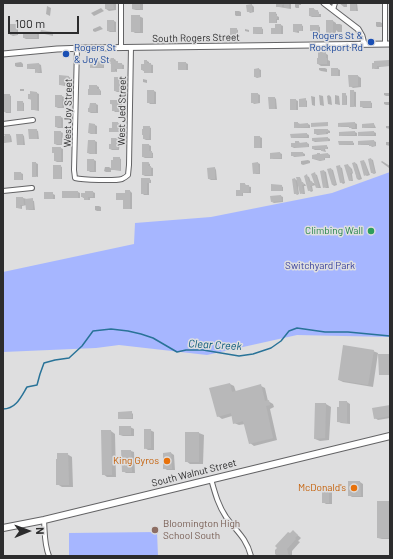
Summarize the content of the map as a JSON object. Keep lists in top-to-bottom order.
{
  "streets": {
    "main road": ["South Walnut Street"],
    "street": ["South Rogers Street", "West Jed Street", "West Joy Street"]
  },
  "crossings": [
    ["South Rogers Street", "West Jed Street"],
    ["South Rogers Street", "West Joy Street"],
    ["West Jed Street", "West Joy Street"]
  ],
  "water": ["Clear Creek"],
  "parks": ["Switchyard Park"],
  "places": [
    "Rogers St & Rockport Rd",
    "Rogers St & Joy St",
    "Climbing Wall",
    "King Gyros",
    "McDonald's",
    "Bloomington High School South"
  ],
  "scale_bar": "100 m",
  "north": "right"
}
